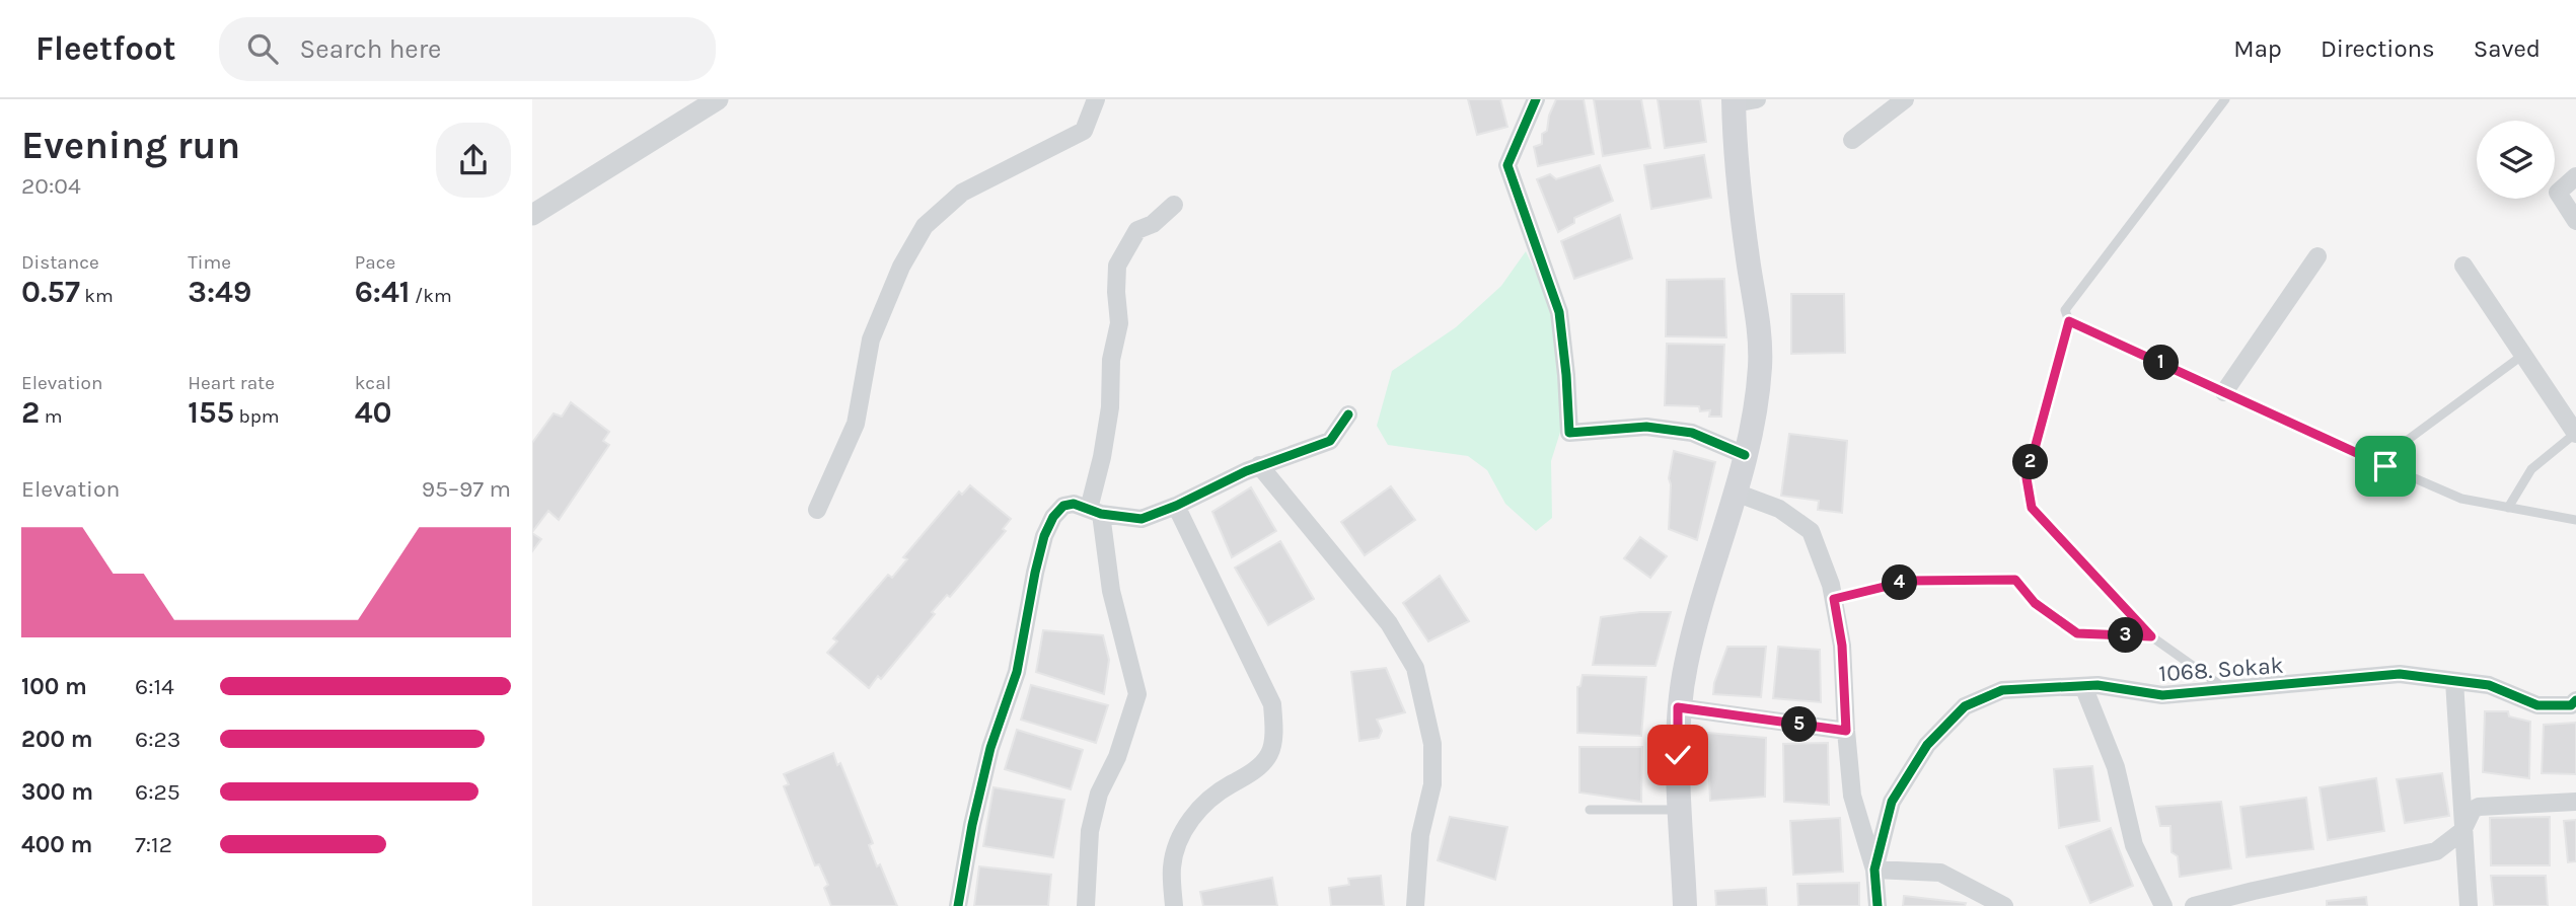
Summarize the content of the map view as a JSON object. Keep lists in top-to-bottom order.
{
  "streets": {
    "street": ["1068. Sokak"]
  },
  "page": {
    "header": "Fleetfoot",
    "search": "Search here",
    "nav": ["Map", "Directions", "Saved"],
    "heading": ["Evening run", "20:04"],
    "stats": [
      ["Distance", "0.57 km"],
      ["Time", "3:49"],
      ["Pace", "6:41 /km"],
      ["Elevation", "2 m"],
      ["Heart rate", "155 bpm"],
      ["kcal", "40"]
    ],
    "pins": [
      "1",
      "2",
      "4",
      "3",
      "5"
    ],
    "chart": ["Elevation", "95–97 m"],
    "list": [
      {
        "name": "100 m",
        "note": "6:14"
      },
      {
        "name": "200 m",
        "note": "6:23"
      },
      {
        "name": "300 m",
        "note": "6:25"
      },
      {
        "name": "400 m",
        "note": "7:12"
      }
    ]
  }
}
